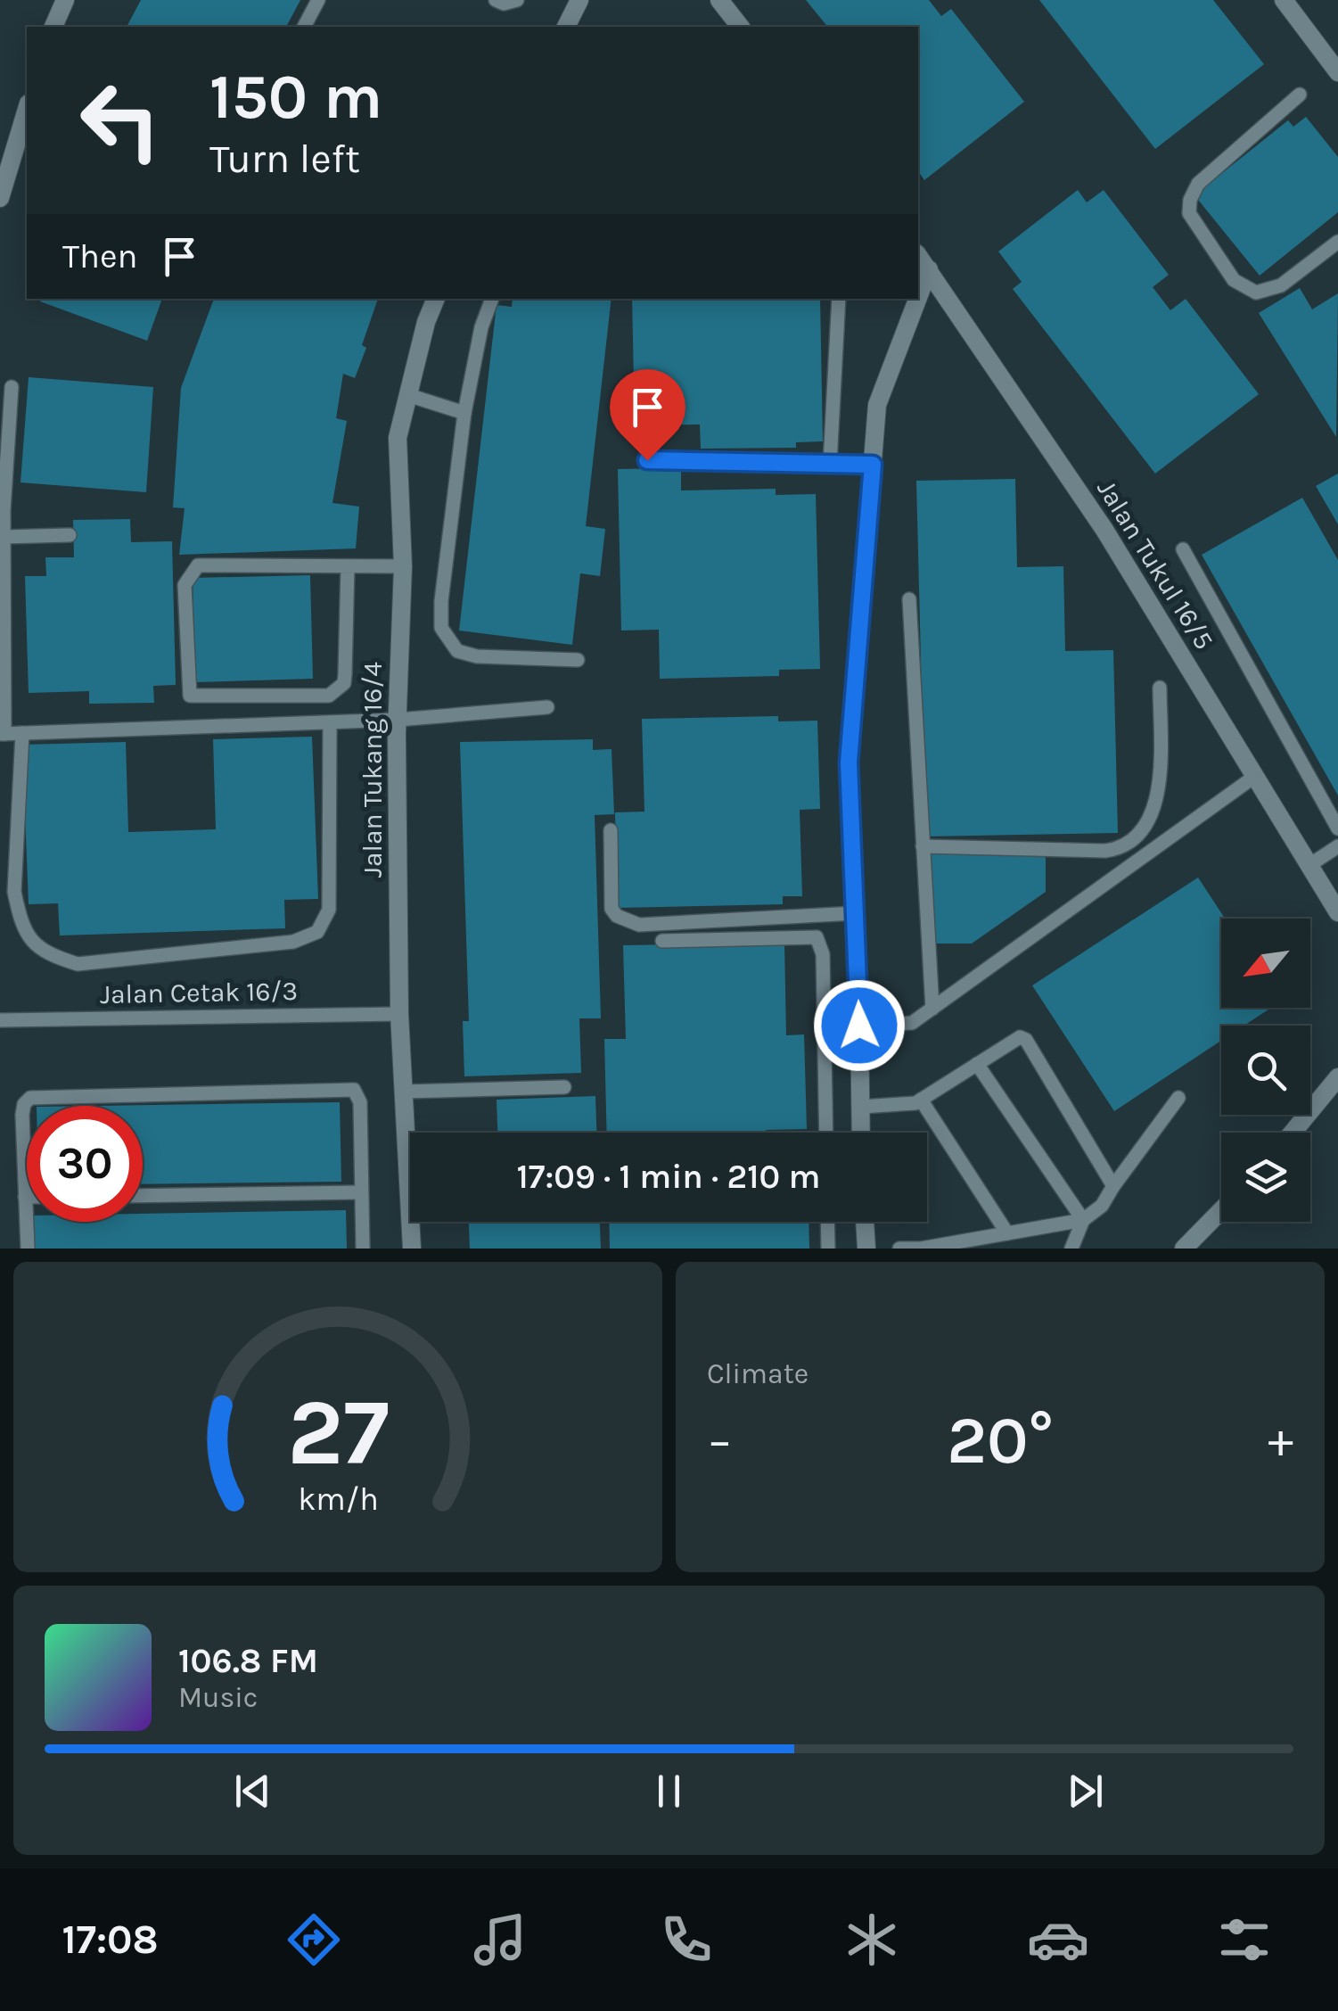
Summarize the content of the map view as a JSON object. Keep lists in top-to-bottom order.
{
  "streets": {
    "street": ["Jalan Tukul 16/5", "Jalan Tukang 16/4"],
    "lane": ["Jalan Cetak 16/3"]
  },
  "crossings": [
    ["Jalan Tukang 16/4", "Jalan Cetak 16/3"]
  ],
  "north": "bottom left",
  "page": {
    "turn": ["150 m", "Turn left"],
    "then": "Then",
    "limit": "30",
    "trip": "17:09 · 1 min · 210 m",
    "tile": "Climate",
    "heat": ["−", "20°", "+"],
    "song": ["106.8 FM", "Music"],
    "tabs": "17:08",
    "gauge": ["27", "km/h"]
  }
}
